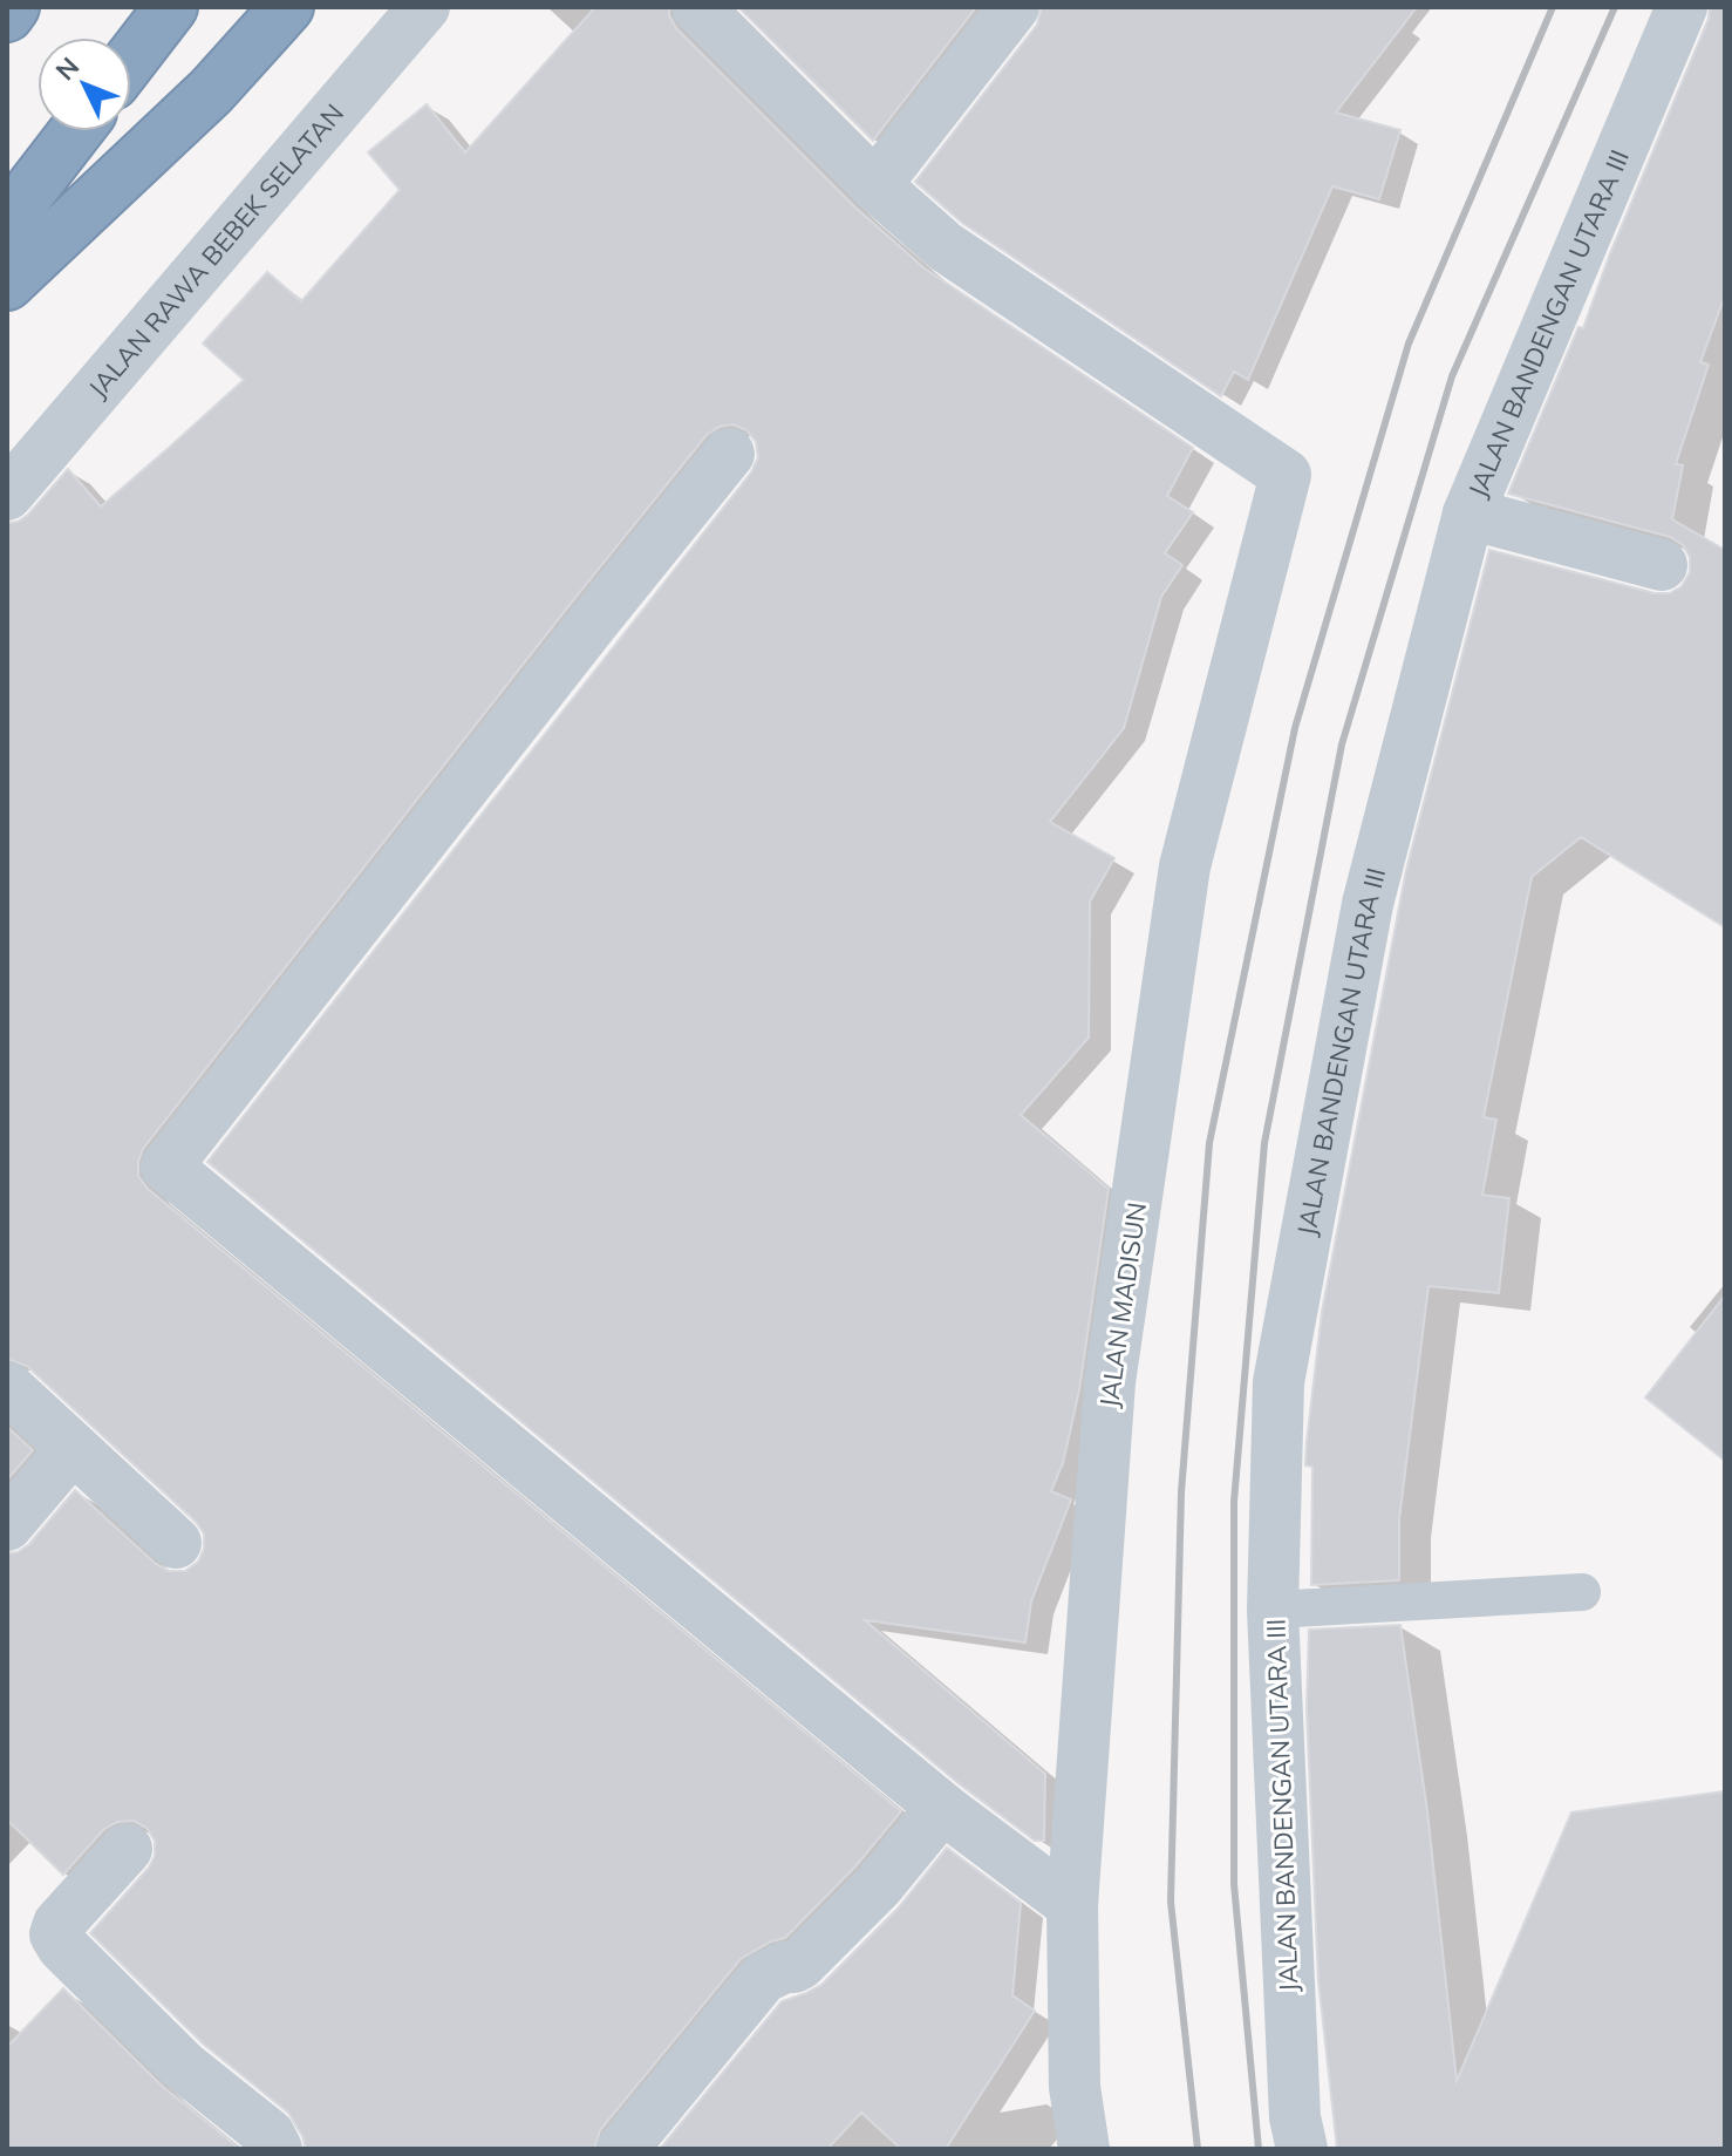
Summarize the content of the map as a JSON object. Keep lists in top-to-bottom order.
{
  "streets": {
    "street": ["JALAN RAWA BEBEK SELATAN", "JALAN BANDENGAN UTARA III", "JALAN MADISUN"]
  },
  "north": "top left"
}
